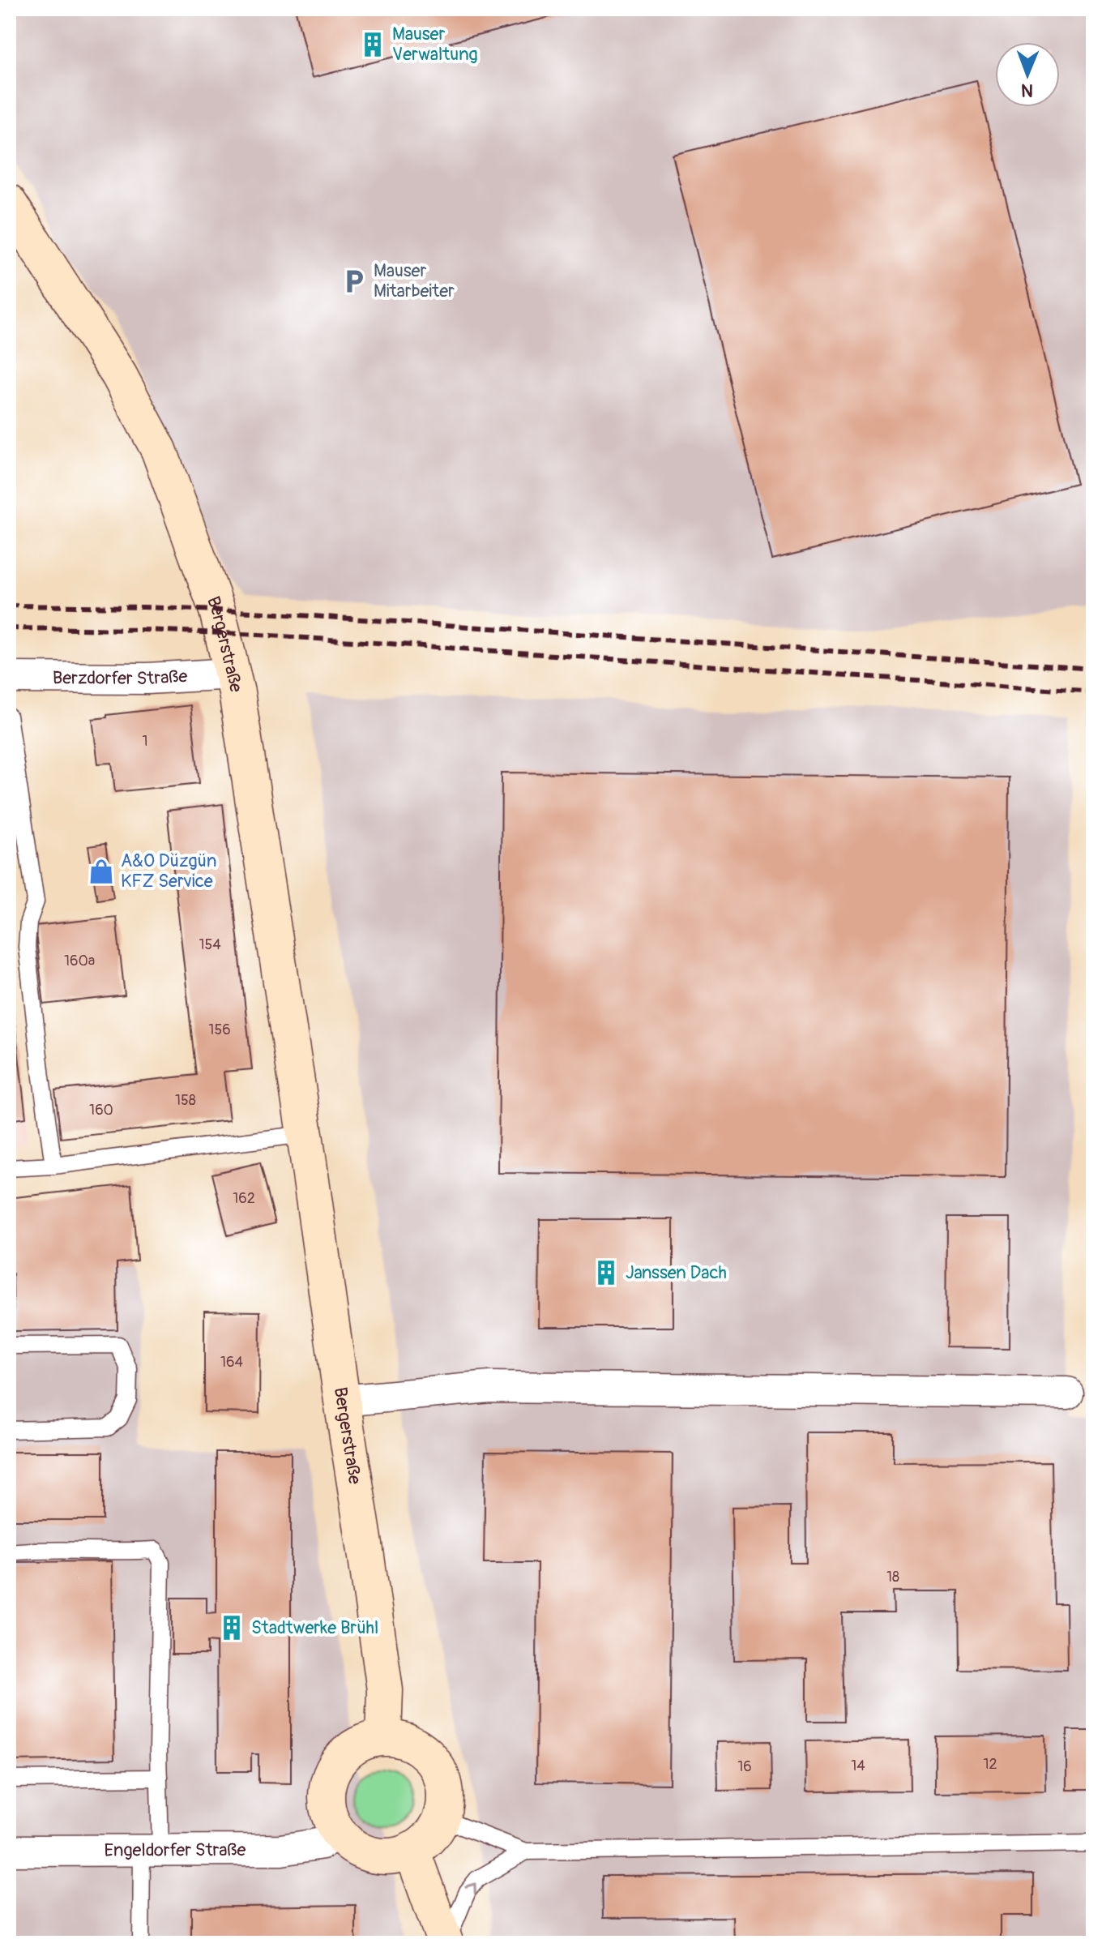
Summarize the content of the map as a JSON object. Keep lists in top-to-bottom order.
{
  "streets": {
    "street": ["Bergerstraße", "Berzdorfer Straße", "Engeldorfer Straße"]
  },
  "crossings": [
    ["Bergerstraße", "Berzdorfer Straße"],
    ["Bergerstraße", "Engeldorfer Straße"]
  ],
  "places": {
    "building": ["Mauser Verwaltung", "Janssen Dach", "Stadtwerke Brühl"],
    "parking": ["Mauser Mitarbeiter"],
    "shop": ["A&O Düzgün KFZ Service"]
  },
  "house_numbers": [
    "1",
    "154",
    "160a",
    "156",
    "158",
    "160",
    "162",
    "164",
    "18",
    "12",
    "14",
    "16"
  ],
  "north": "bottom"
}
